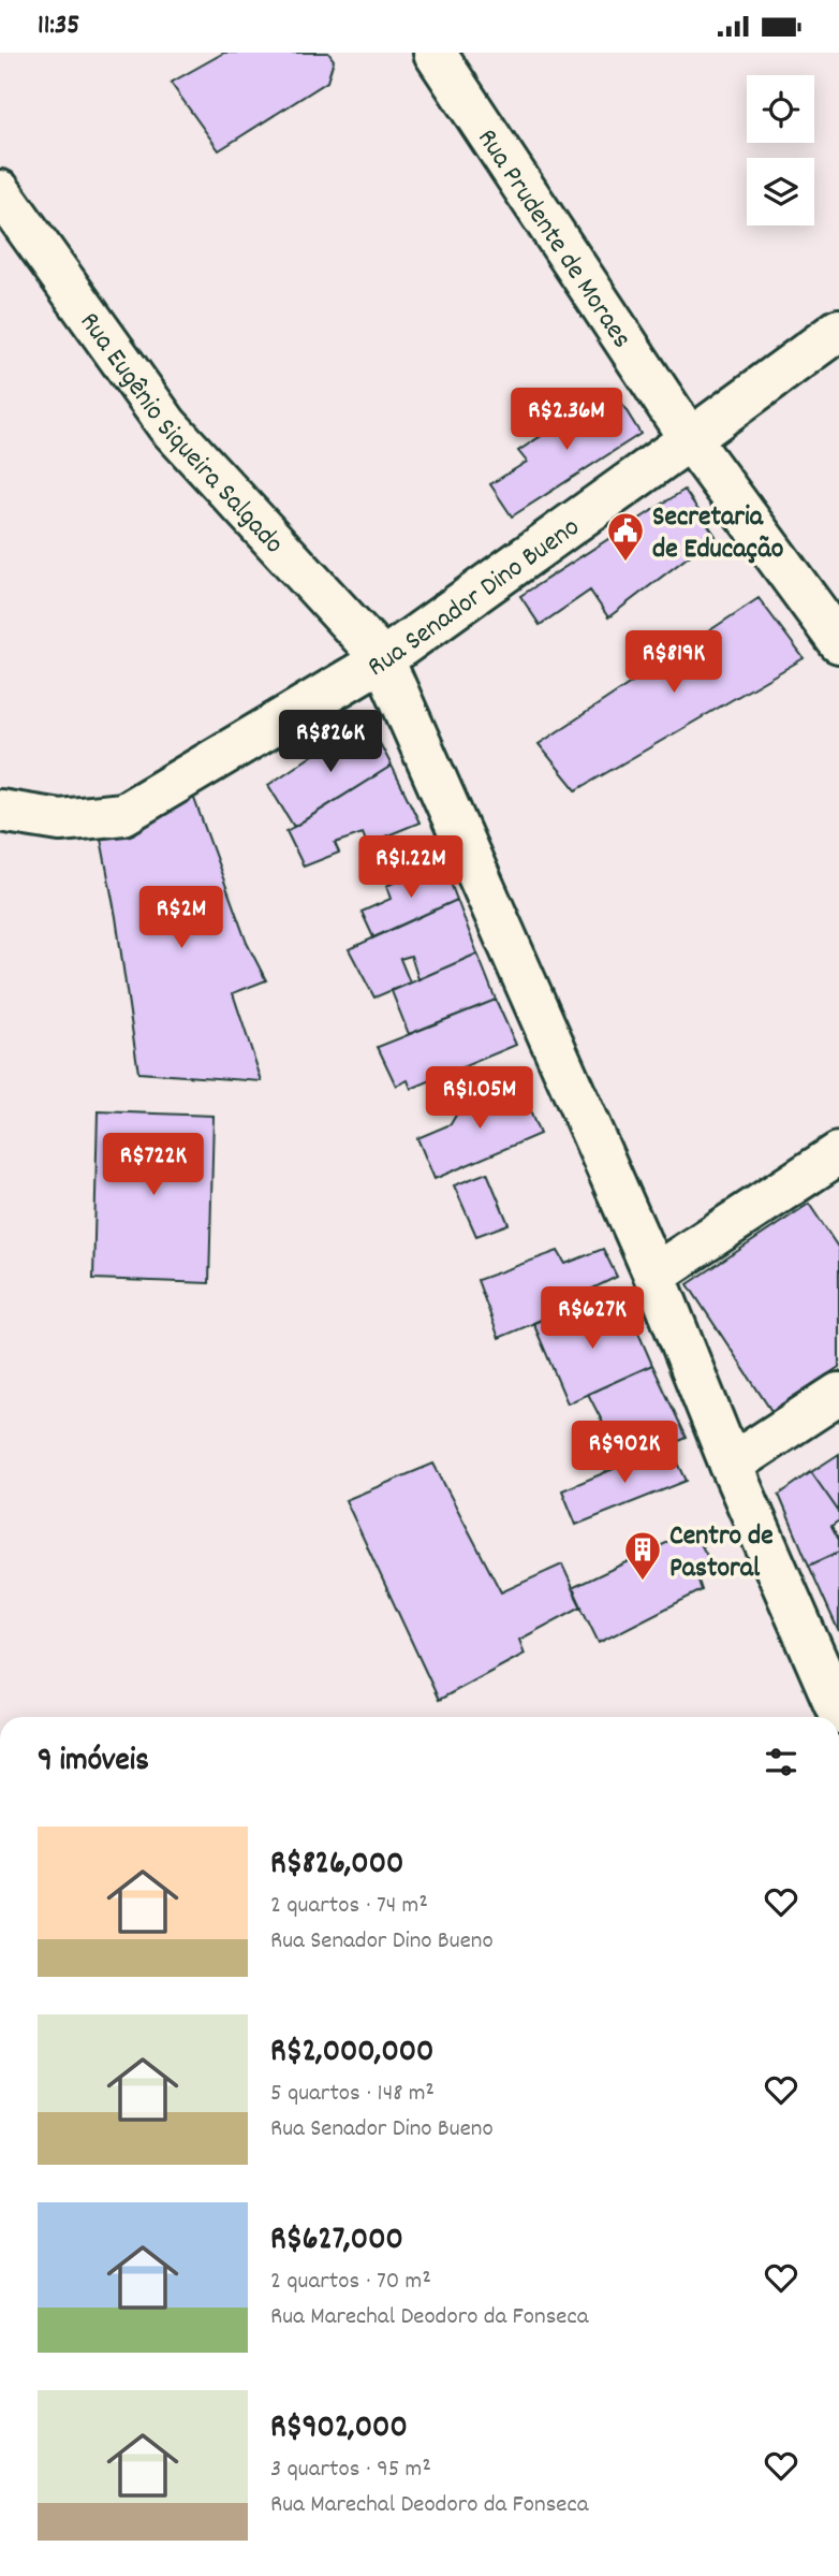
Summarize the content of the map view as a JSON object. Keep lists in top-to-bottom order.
{
  "streets": {
    "street": ["Rua Prudente de Moraes", "Rua Eugênio Siqueira Salgado", "Rua Senador Dino Bueno"]
  },
  "crossings": [
    ["Rua Prudente de Moraes", "Rua Senador Dino Bueno"],
    ["Rua Eugênio Siqueira Salgado", "Rua Senador Dino Bueno"]
  ],
  "places": {
    "public building": ["Secretaria de Educação"],
    "building": ["Centro de Pastoral"]
  },
  "page": {
    "status": "11:35",
    "price": [
      "R$2.36M",
      "R$819K",
      "R$826K",
      "R$1.22M",
      "R$2M",
      "R$1.05M",
      "R$722K",
      "R$627K",
      "R$902K"
    ],
    "heading": "9 imóveis",
    "list": [
      {
        "name": "R$826,000",
        "note": "2 quartos · 74 m² · Rua Senador Dino Bueno"
      },
      {
        "name": "R$2,000,000",
        "note": "5 quartos · 148 m² · Rua Senador Dino Bueno"
      },
      {
        "name": "R$627,000",
        "note": "2 quartos · 70 m² · Rua Marechal Deodoro da Fonseca"
      },
      {
        "name": "R$902,000",
        "note": "3 quartos · 95 m² · Rua Marechal Deodoro da Fonseca"
      }
    ]
  }
}
